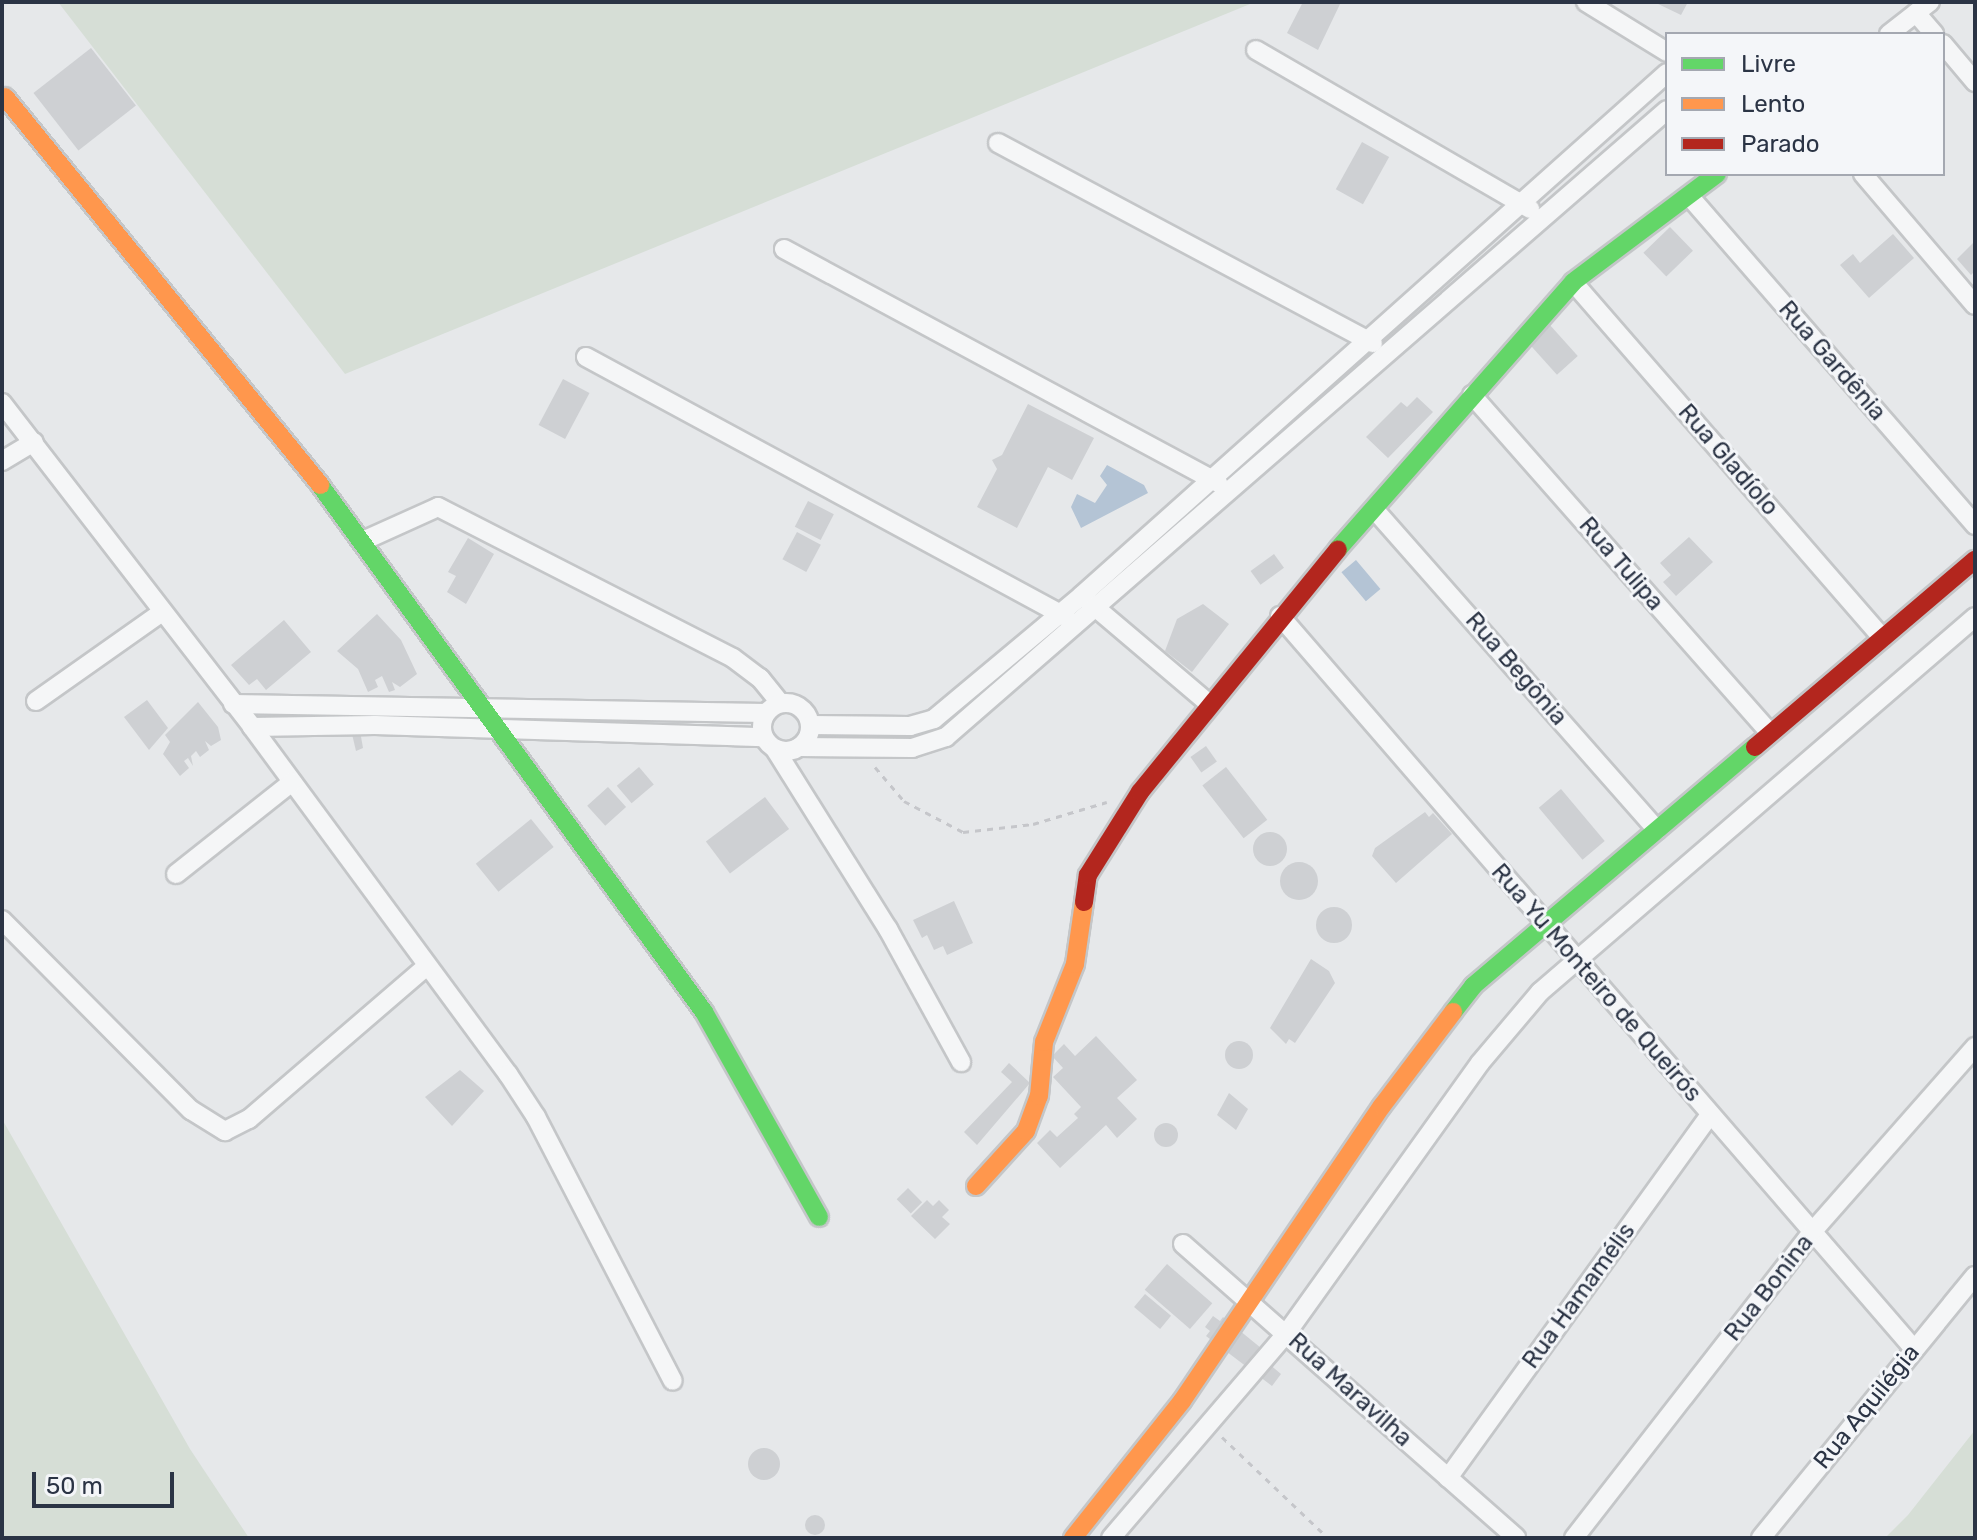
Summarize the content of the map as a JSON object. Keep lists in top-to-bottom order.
{
  "streets": {
    "street": [
      "Rua Gardênia",
      "Rua Gladíolo",
      "Rua Tulipa",
      "Rua Begônia",
      "Rua Yu Monteiro de Queirós",
      "Rua Bonina",
      "Rua Hamamélis",
      "Rua Maravilha",
      "Rua Aquilégia"
    ]
  },
  "crossings": [
    ["Rua Yu Monteiro de Queirós", "Rua Bonina"],
    ["Rua Yu Monteiro de Queirós", "Rua Hamamélis"],
    ["Rua Yu Monteiro de Queirós", "Rua Aquilégia"],
    ["Rua Hamamélis", "Rua Maravilha"]
  ],
  "legend": ["Livre", "Lento", "Parado"],
  "scale_bar": "50 m"
}
